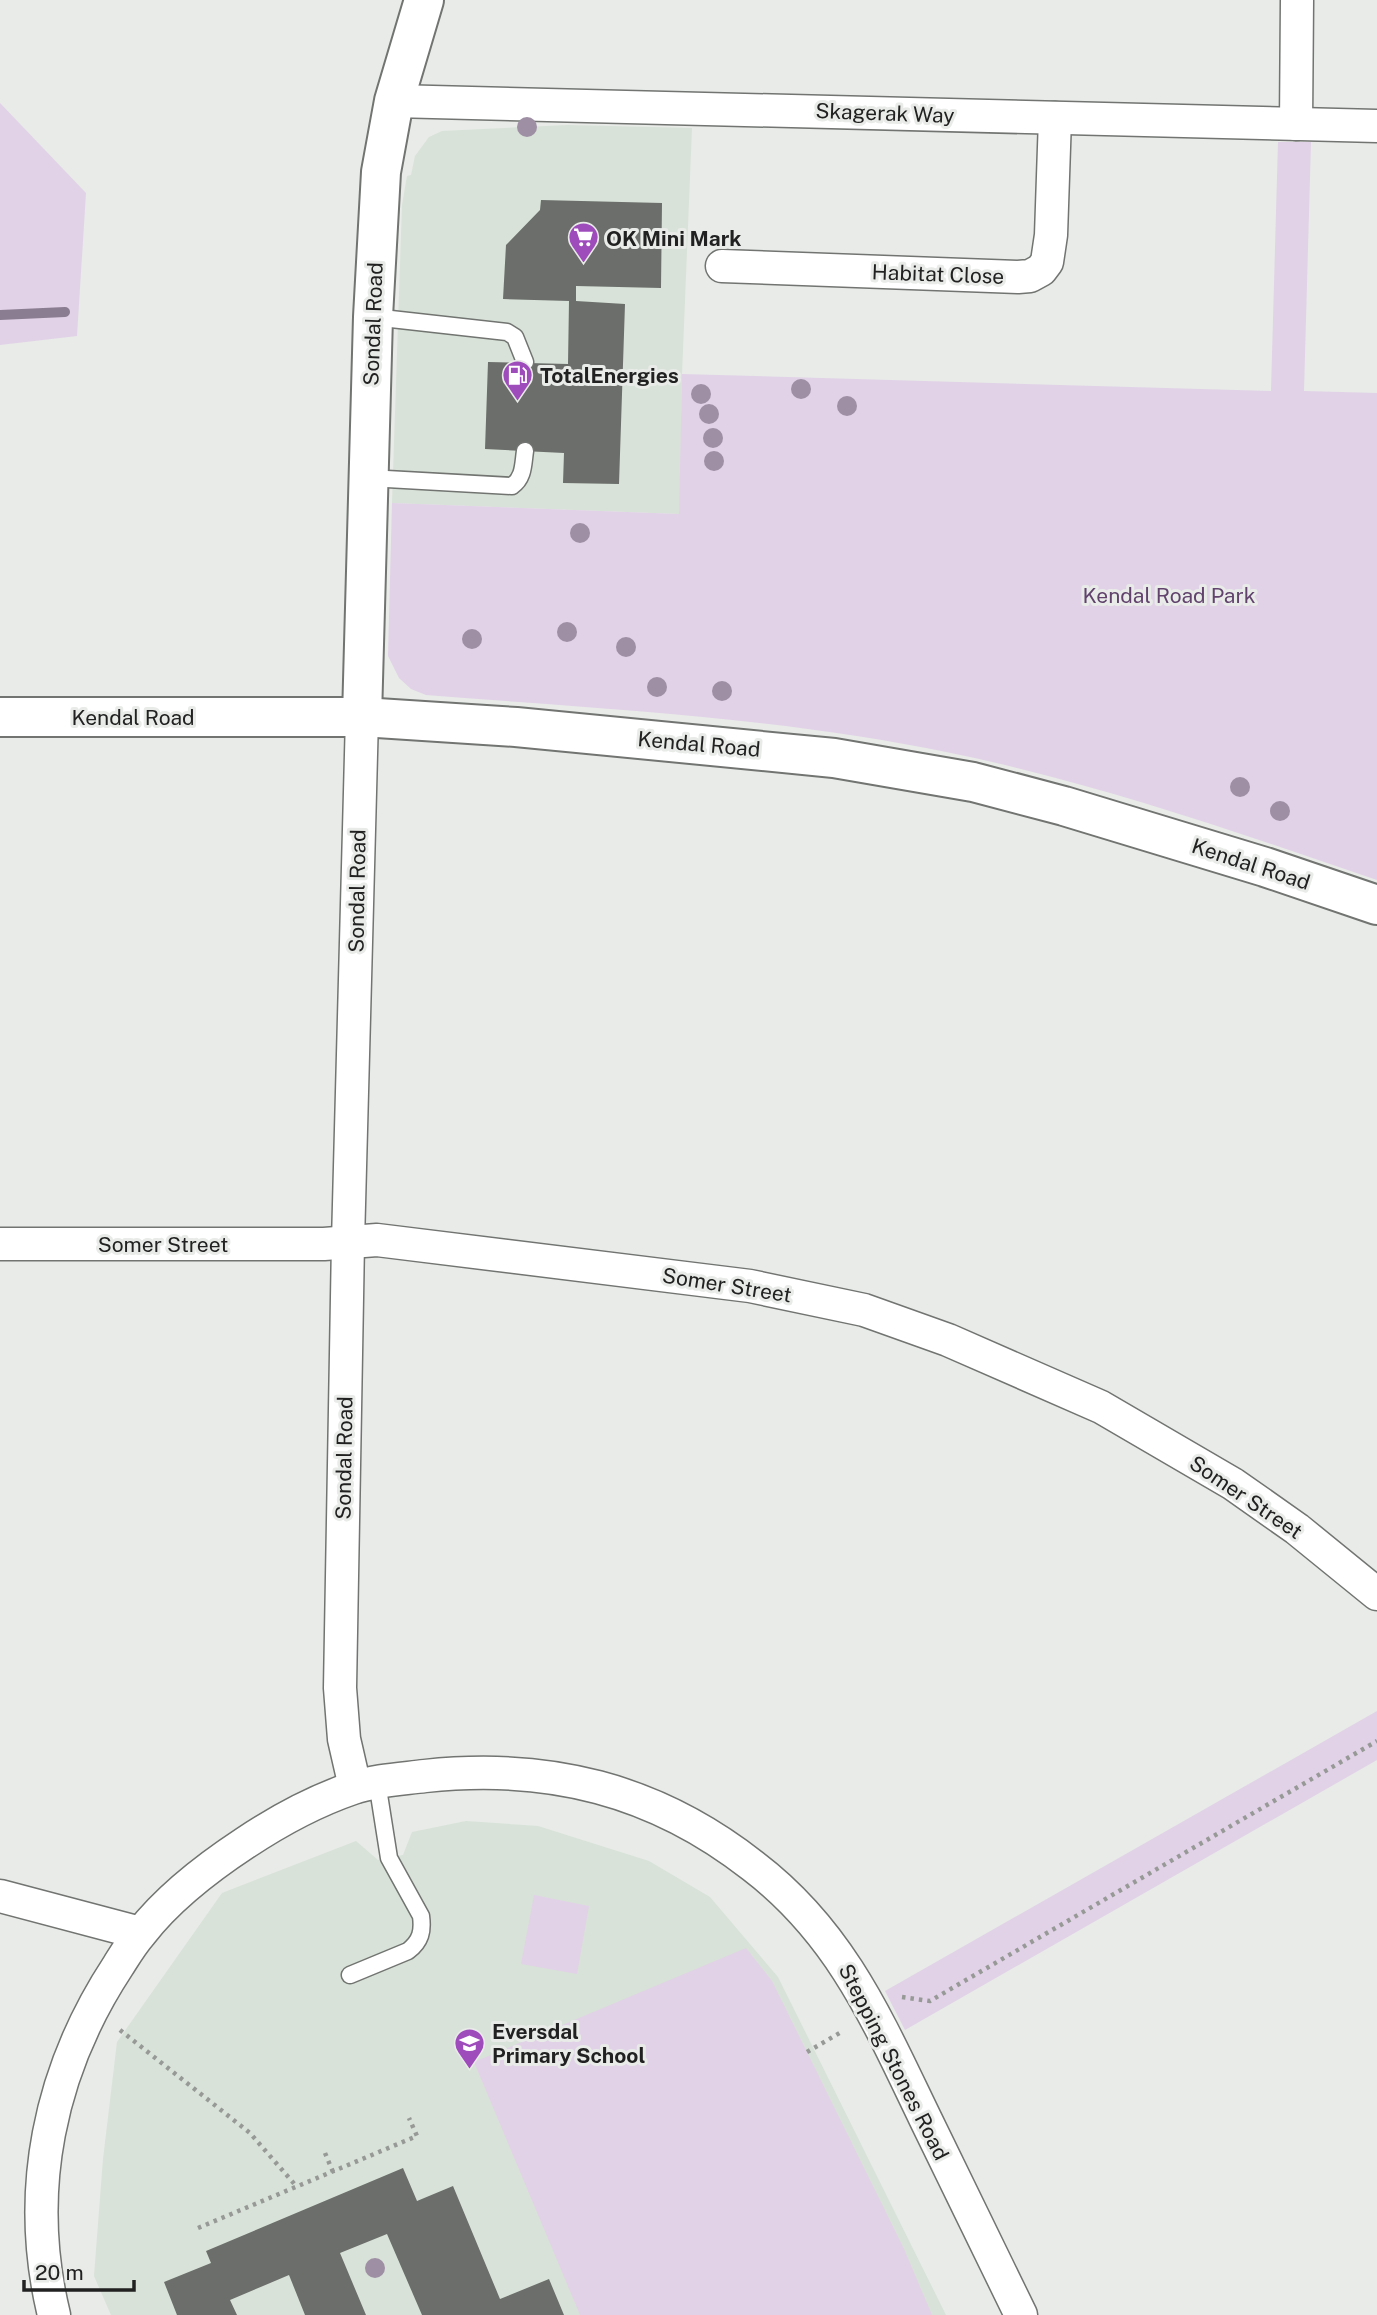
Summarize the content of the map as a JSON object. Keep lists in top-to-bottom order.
{
  "streets": {
    "street": [
      "Skagerak Way",
      "Habitat Close",
      "Sondal Road",
      "Kendal Road",
      "Somer Street",
      "Stepping Stones Road"
    ]
  },
  "crossings": [
    ["Skagerak Way", "Habitat Close"],
    ["Skagerak Way", "Sondal Road"],
    ["Sondal Road", "Kendal Road"],
    ["Sondal Road", "Somer Street"],
    ["Sondal Road", "Stepping Stones Road"]
  ],
  "parks": ["Kendal Road Park"],
  "places": {
    "supermarket": ["OK Mini Mark"],
    "fuel station": ["TotalEnergies"],
    "school or university": ["Eversdal Primary School"]
  },
  "scale_bar": "20 m"
}
